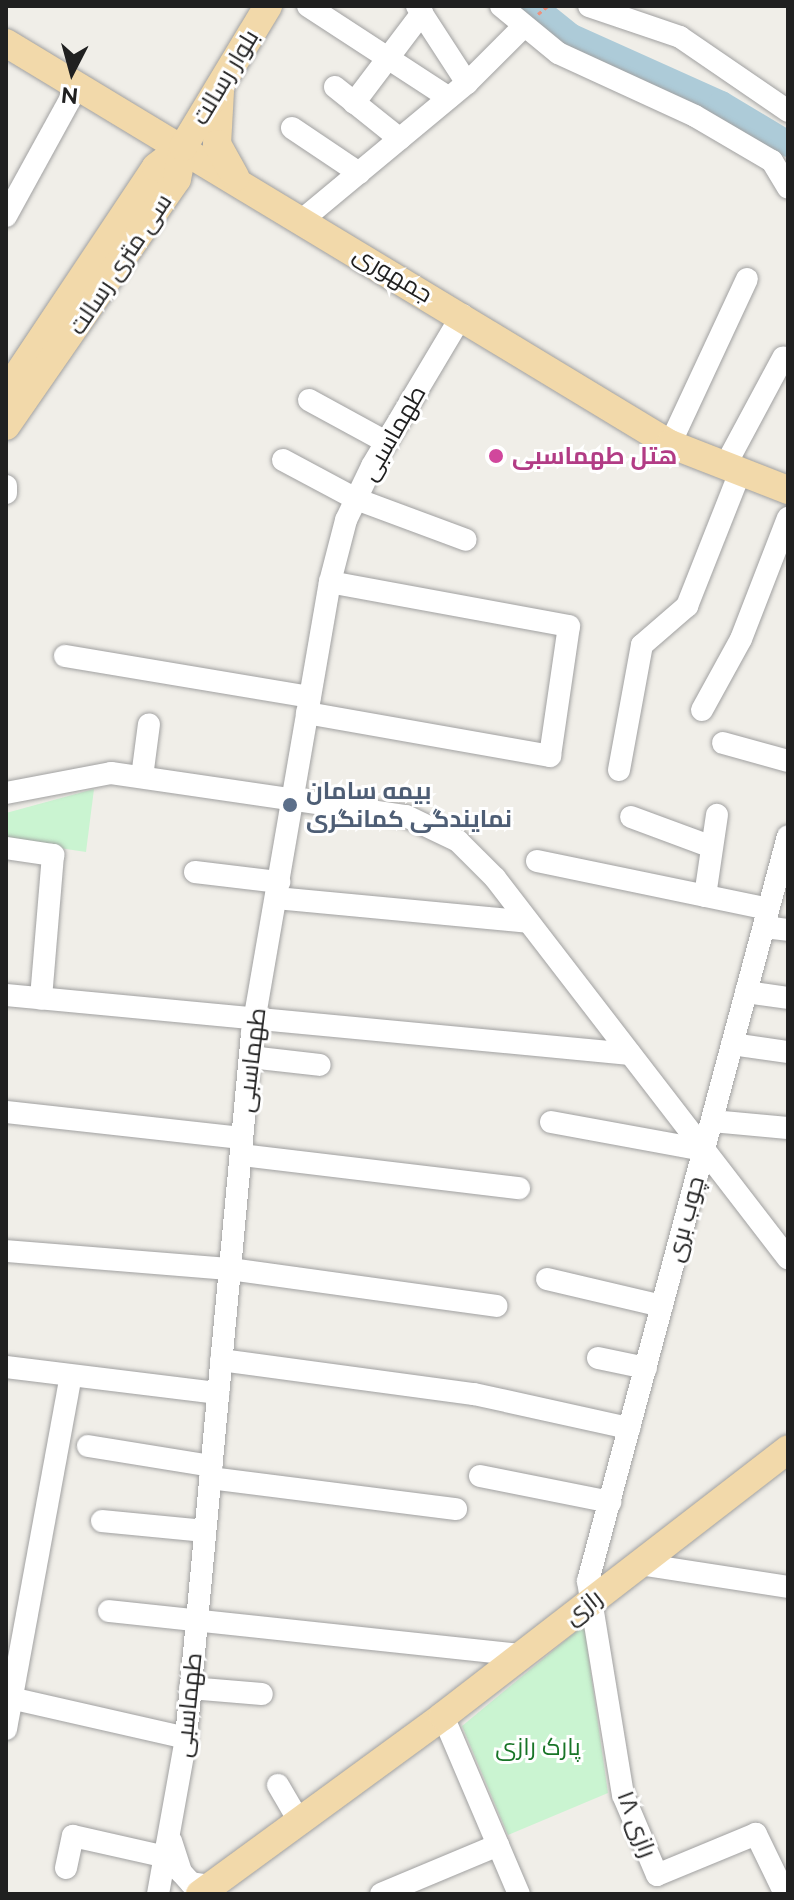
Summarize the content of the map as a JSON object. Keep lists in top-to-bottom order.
{
  "streets": {
    "main road": [
      "بلوار رسالت",
      "سی متری رسالت",
      "جمهوری",
      "رازی"
    ],
    "street": ["طهماسبی", "چوب بری", "رازی ۱۸"]
  },
  "crossings": [
    ["بلوار رسالت", "سی متری رسالت"],
    ["بلوار رسالت", "جمهوری"],
    ["سی متری رسالت", "جمهوری"],
    ["جمهوری", "طهماسبی"],
    ["چوب بری", "رازی"],
    ["چوب بری", "رازی ۱۸"],
    ["رازی", "رازی ۱۸"]
  ],
  "parks": ["پارک رازی"],
  "places": ["هتل طهماسبی", "بیمه سامان نمایندگی کمانگری"],
  "north": "bottom"
}
